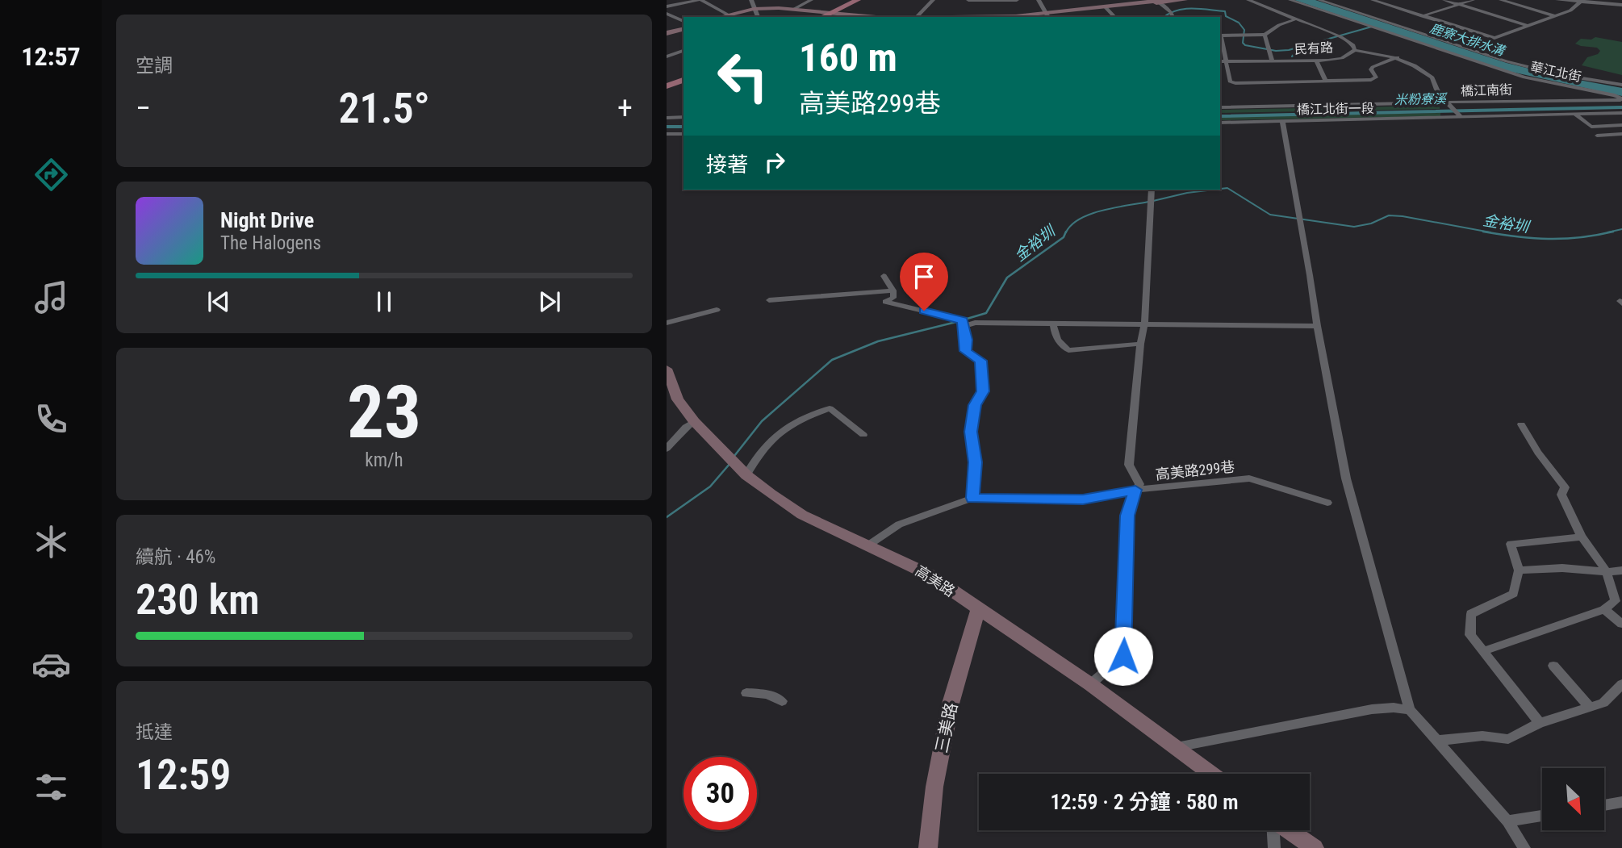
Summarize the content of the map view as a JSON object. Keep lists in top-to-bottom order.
{
  "streets": {
    "street": [
      "民有路",
      "華江北街",
      "橋江南街",
      "橋江北街一段",
      "高美路299巷",
      "高美路",
      "三美路"
    ]
  },
  "crossings": [
    ["華江北街", "橋江南街"],
    ["高美路299巷", "高美路"],
    ["高美路", "三美路"]
  ],
  "water": ["鹿寮大排水溝", "米粉寮溪", "金裕圳"],
  "north": "bottom right",
  "page": {
    "tabs": "12:57",
    "tile": [
      "空調",
      ["23", "km/h"],
      ["續航 · 46%", "230 km"],
      ["抵達", "12:59"]
    ],
    "turn": ["160 m", "高美路299巷"],
    "heat": ["−", "21.5°", "+"],
    "then": "接著",
    "song": ["Night Drive", "The Halogens"],
    "limit": "30",
    "trip": "12:59 · 2 分鐘 · 580 m"
  }
}
